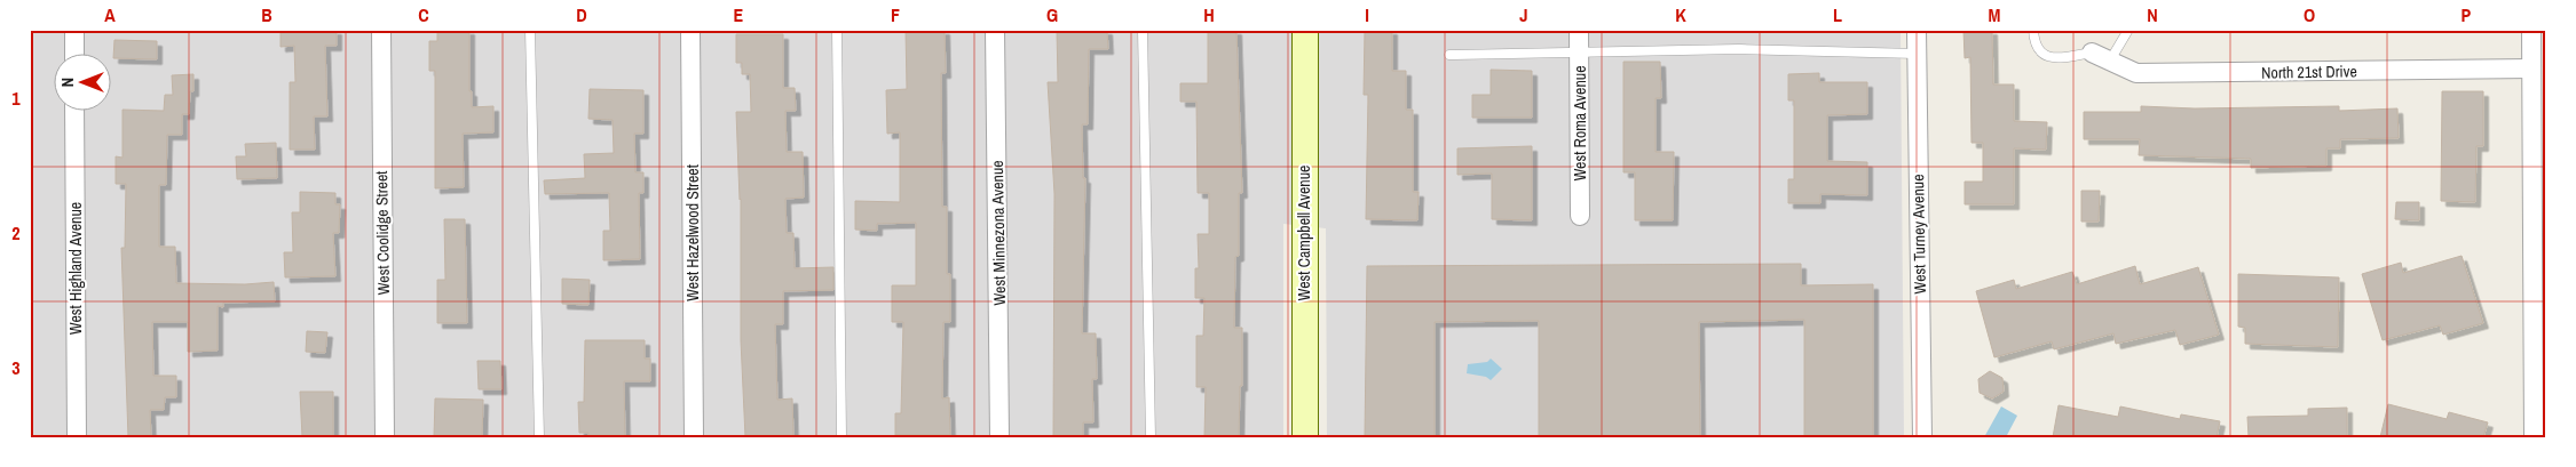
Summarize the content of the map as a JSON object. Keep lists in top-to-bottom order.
{
  "streets": {
    "street": [
      "North 21st Drive",
      "West Roma Avenue",
      "West Coolidge Street",
      "West Hazelwood Street",
      "West Minnezona Avenue",
      "West Campbell Avenue",
      "West Turney Avenue",
      "West Highland Avenue"
    ]
  },
  "north": "left",
  "grid": {
    "columns": [
      "A",
      "B",
      "C",
      "D",
      "E",
      "F",
      "G",
      "H",
      "I",
      "J",
      "K",
      "L",
      "M",
      "N",
      "O",
      "P"
    ],
    "rows": ["1", "2", "3"]
  }
}
